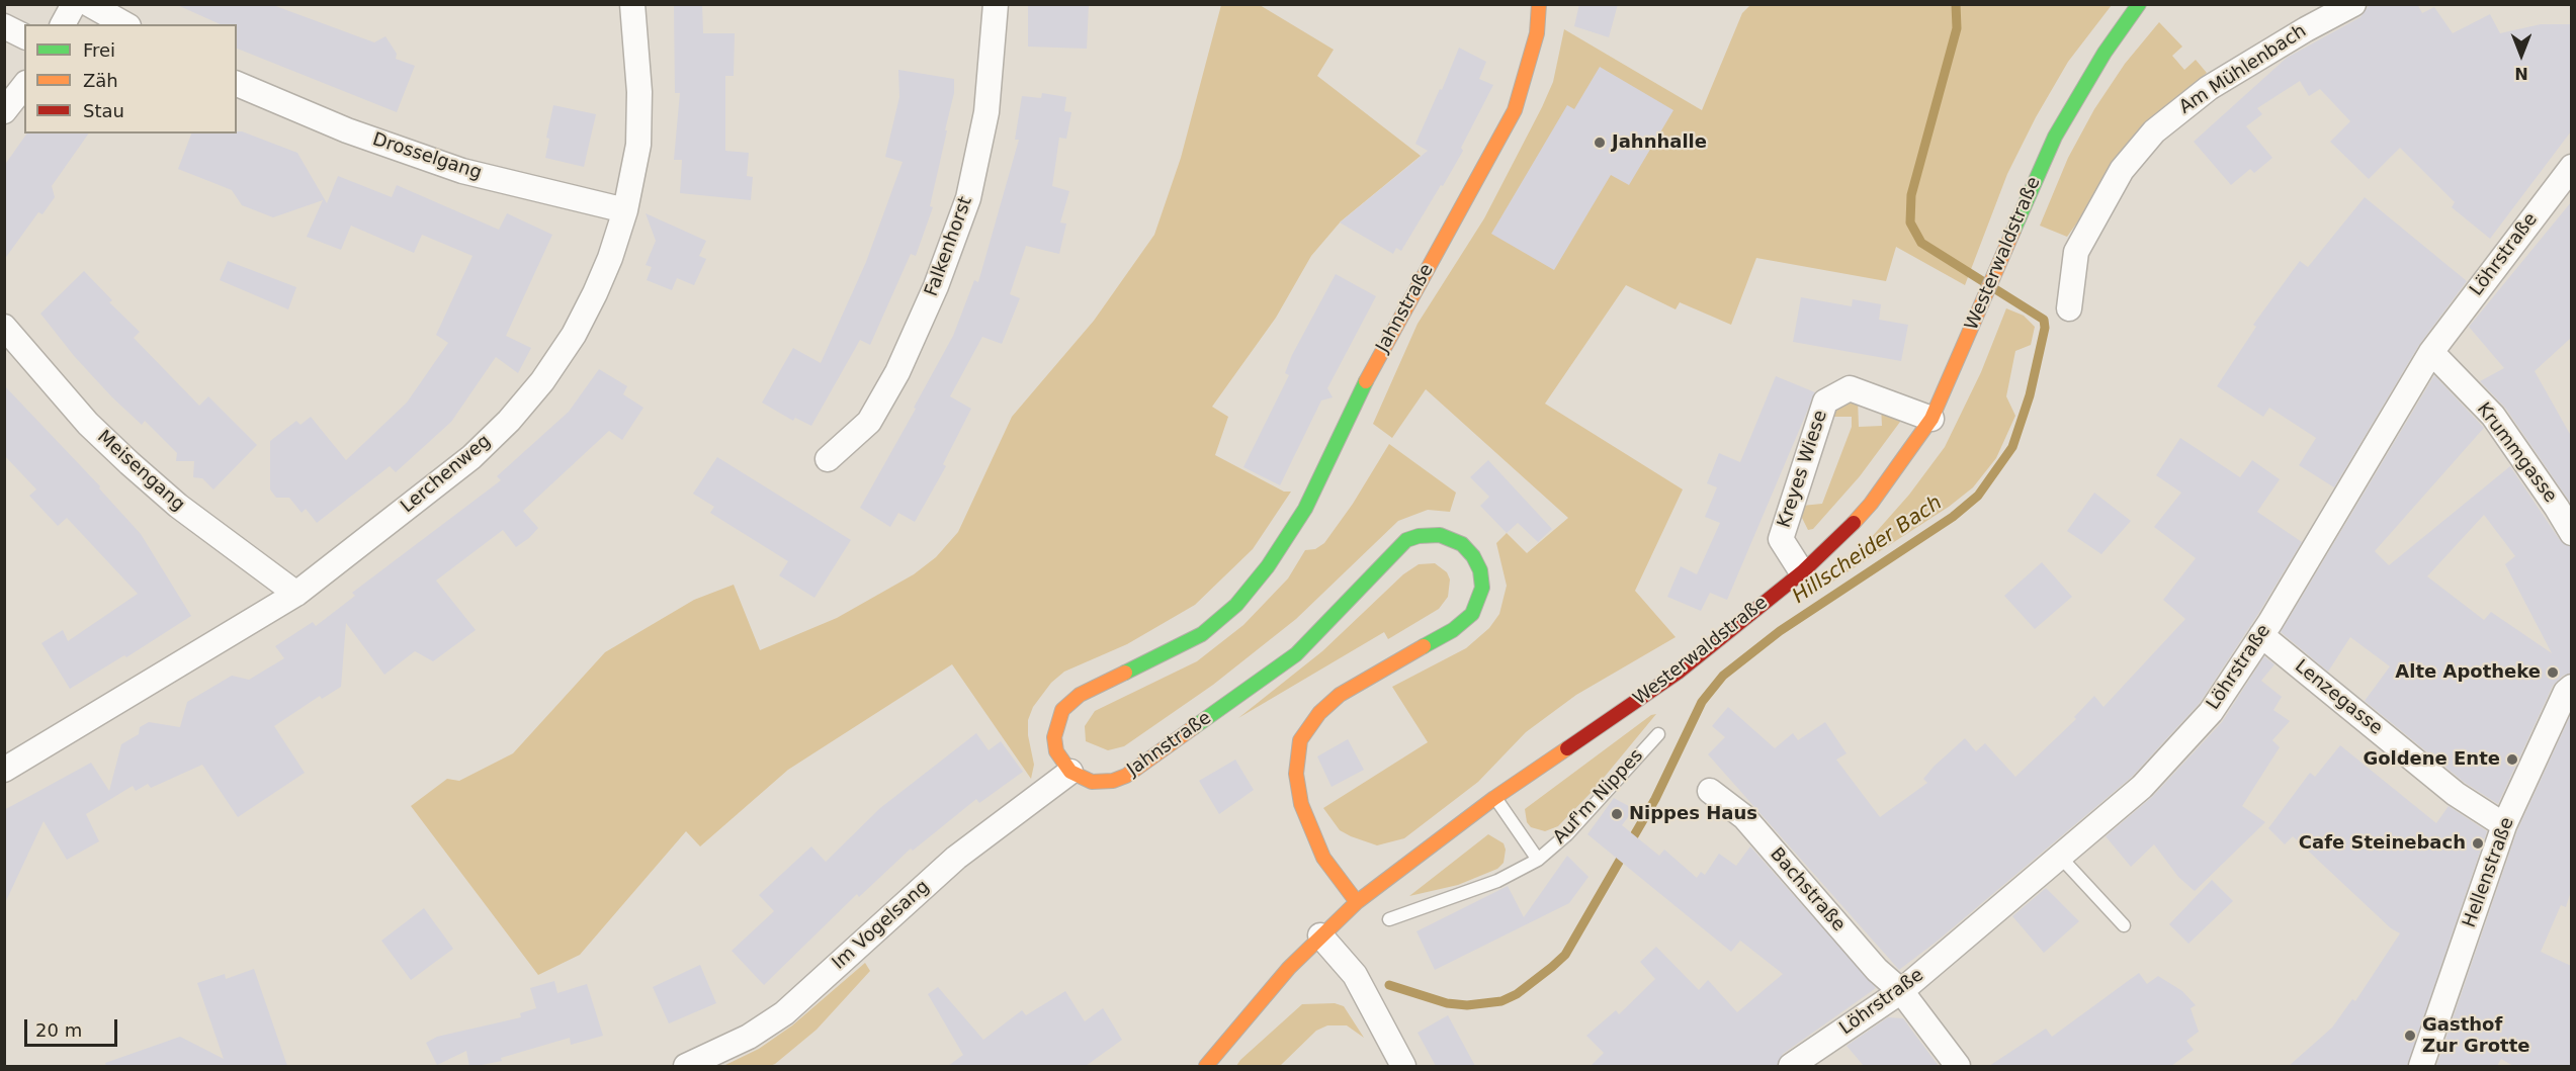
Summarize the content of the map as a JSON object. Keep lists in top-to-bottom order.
{
  "streets": {
    "street": [
      "Am Mühlenbach",
      "Drosselgang",
      "Falkenhorst",
      "Westerwaldstraße",
      "Löhrstraße",
      "Jahnstraße",
      "Krummgasse",
      "Kreyes Wiese",
      "Meisengang",
      "Lerchenweg",
      "Lenzegasse",
      "Hellenstraße",
      "Bachstraße",
      "Im Vogelsang"
    ],
    "lane": ["Auf'm Nippes"]
  },
  "crossings": [
    ["Drosselgang", "Lerchenweg"],
    ["Westerwaldstraße", "Jahnstraße"],
    ["Westerwaldstraße", "Kreyes Wiese"],
    ["Westerwaldstraße", "Auf'm Nippes"],
    ["Löhrstraße", "Krummgasse"],
    ["Löhrstraße", "Lenzegasse"],
    ["Löhrstraße", "Bachstraße"],
    ["Jahnstraße", "Im Vogelsang"],
    ["Meisengang", "Lerchenweg"],
    ["Lenzegasse", "Hellenstraße"]
  ],
  "water": ["Hillscheider Bach"],
  "places": [
    "Jahnhalle",
    "Alte Apotheke",
    "Goldene Ente",
    "Nippes Haus",
    "Cafe Steinebach",
    "Gasthof Zur Grotte"
  ],
  "legend": ["Frei", "Zäh", "Stau"],
  "scale_bar": "20 m",
  "north": "bottom"
}
